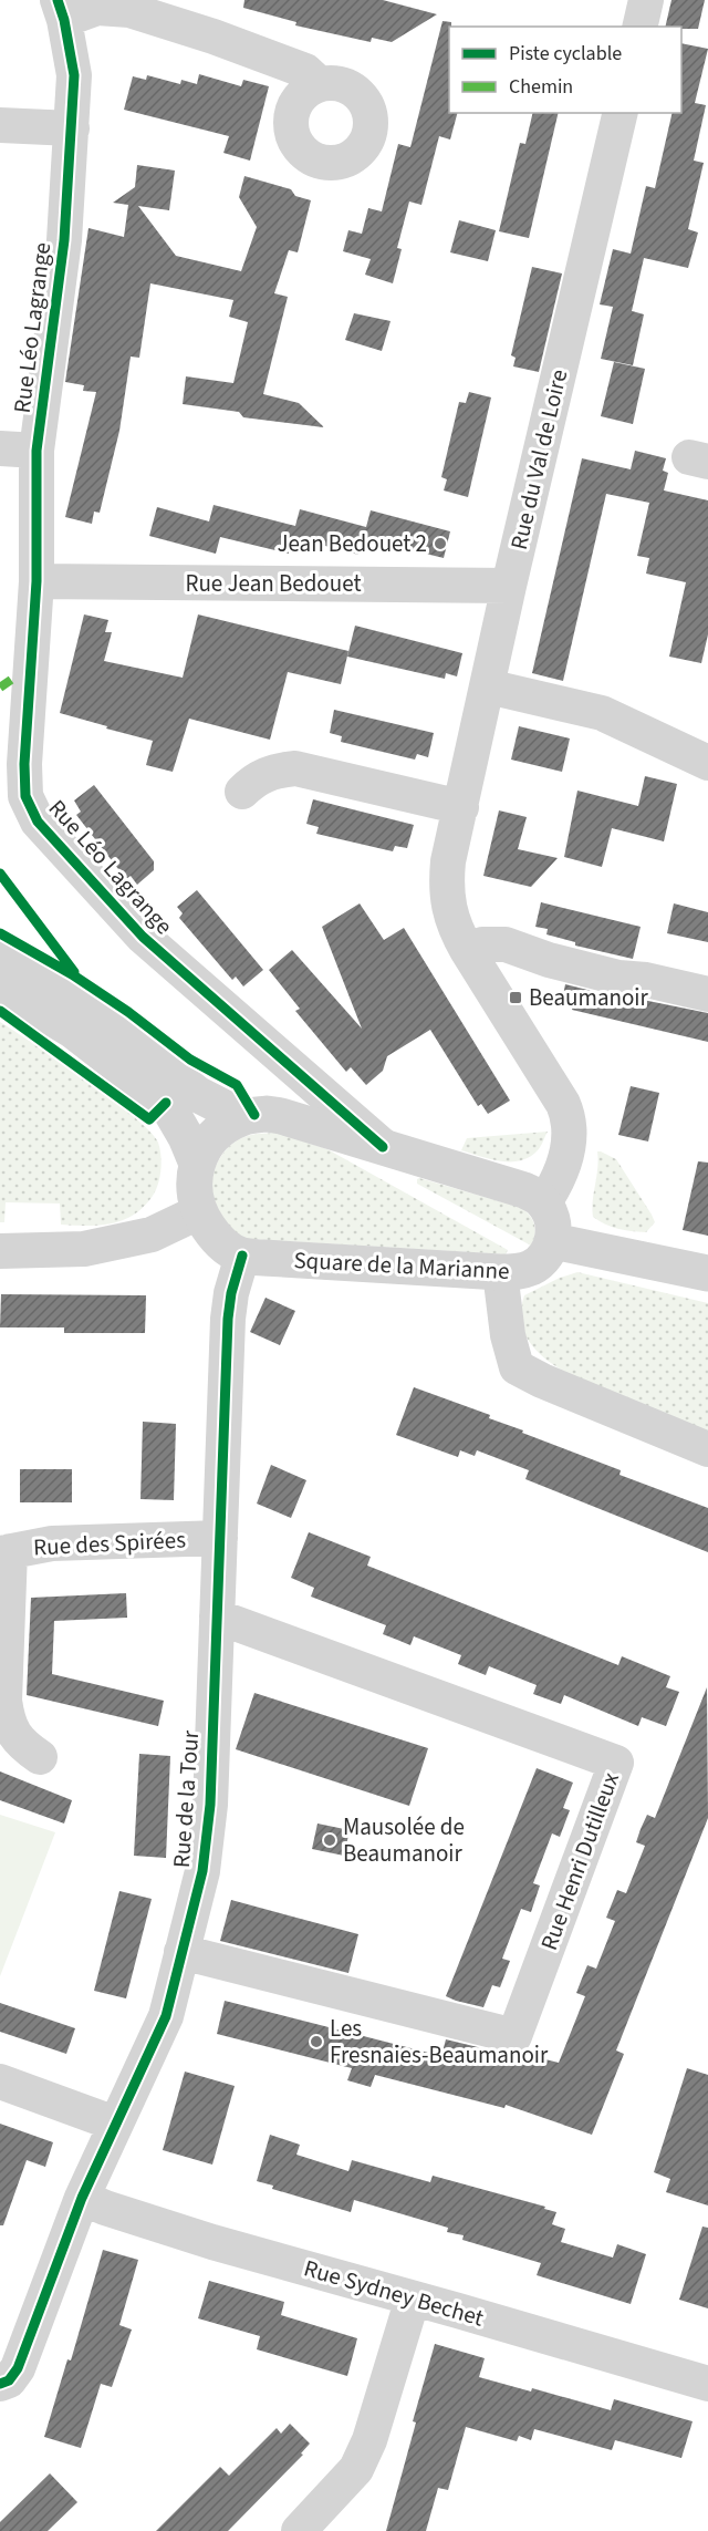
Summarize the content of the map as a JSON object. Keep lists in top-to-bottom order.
{
  "streets": {
    "street": [
      "Rue Léo Lagrange",
      "Rue du Val de Loire",
      "Rue Jean Bedouet",
      "Square de la Marianne",
      "Rue des Spirées",
      "Rue de la Tour",
      "Rue Henri Dutilleux",
      "Rue Sydney Bechet"
    ]
  },
  "crossings": [
    ["Rue Léo Lagrange", "Rue Jean Bedouet"],
    ["Rue du Val de Loire", "Rue Jean Bedouet"],
    ["Square de la Marianne", "Rue de la Tour"],
    ["Rue des Spirées", "Rue de la Tour"],
    ["Rue de la Tour", "Rue Henri Dutilleux"],
    ["Rue de la Tour", "Rue Sydney Bechet"]
  ],
  "places": {
    "other": ["Jean Bedouet 2", "Mausolée de Beaumanoir", "Les Fresnaies-Beaumanoir"],
    "transit": ["Beaumanoir"]
  },
  "legend": ["Piste cyclable", "Chemin"]
}
